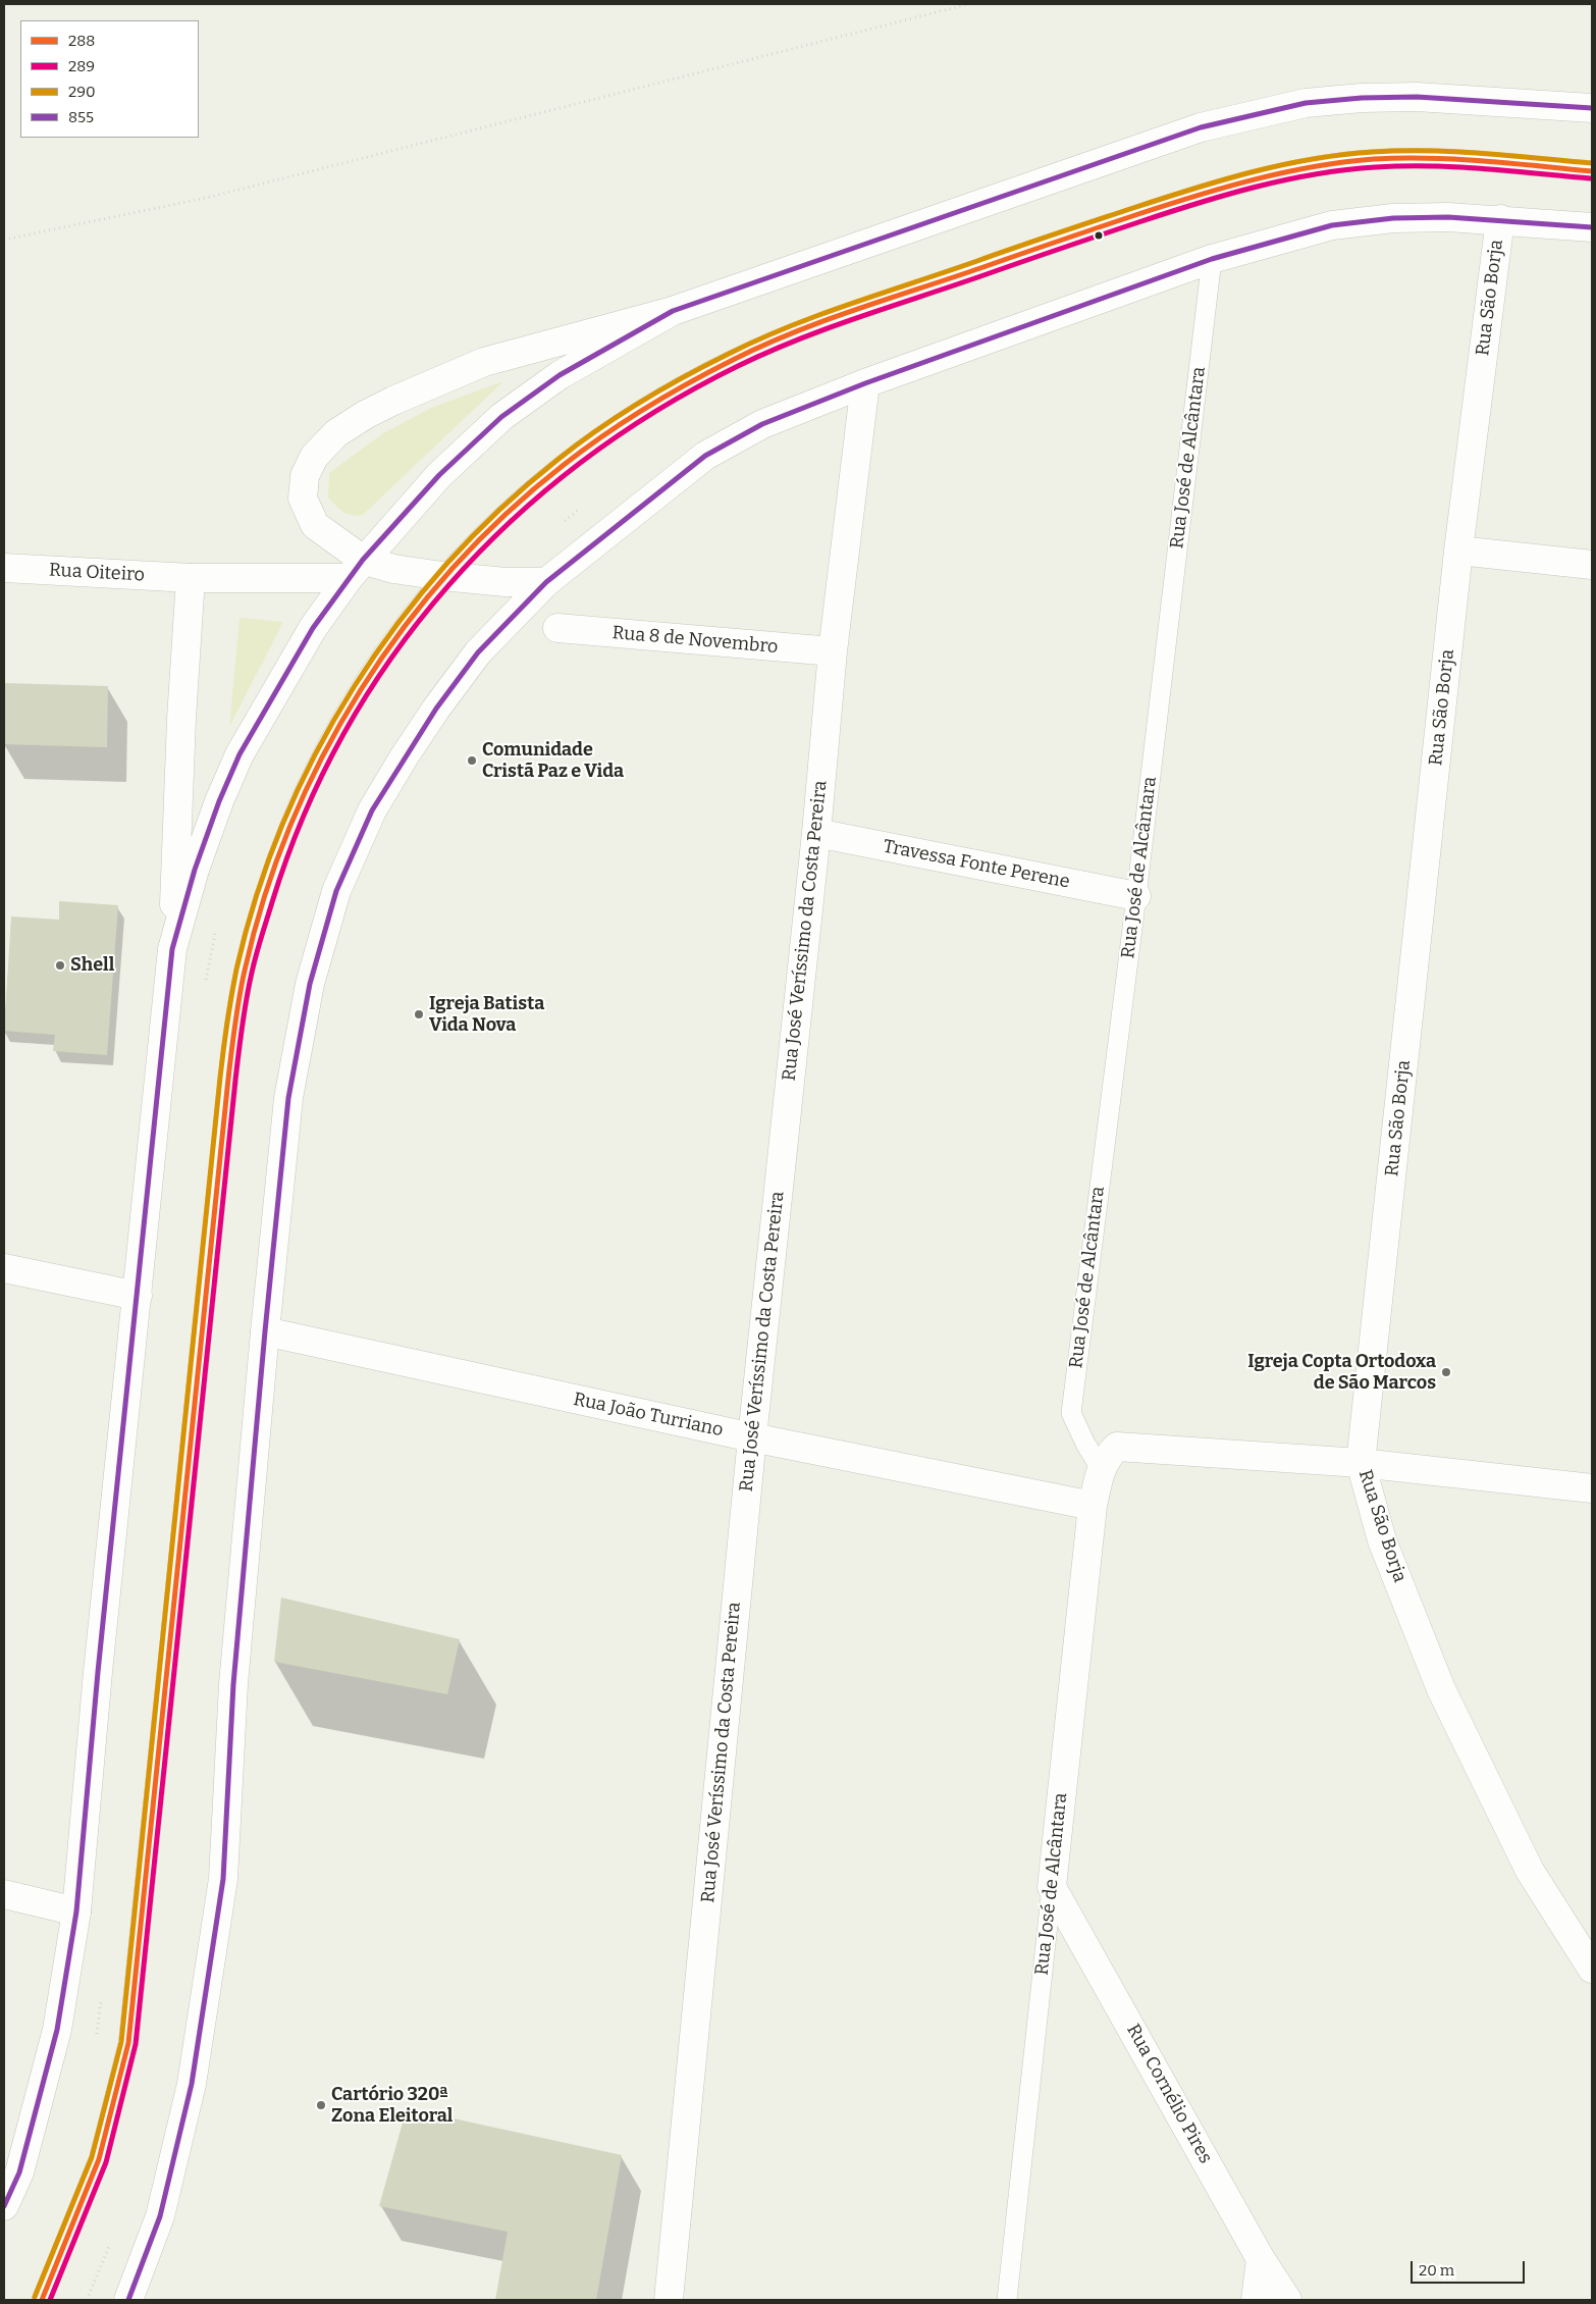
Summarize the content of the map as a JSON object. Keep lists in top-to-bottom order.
{
  "streets": {
    "main road": [
      "Rua São Borja",
      "Rua José de Alcântara",
      "Rua Oiteiro",
      "Rua 8 de Novembro",
      "Travessa Fonte Perene",
      "Rua José Veríssimo da Costa Pereira",
      "Rua João Turriano",
      "Rua Cornélio Pires"
    ]
  },
  "crossings": [
    ["Rua São Borja", "Rua José de Alcântara"],
    ["Rua José de Alcântara", "Travessa Fonte Perene"],
    ["Rua José de Alcântara", "Rua João Turriano"],
    ["Rua José de Alcântara", "Rua Cornélio Pires"],
    ["Rua 8 de Novembro", "Rua José Veríssimo da Costa Pereira"],
    ["Travessa Fonte Perene", "Rua José Veríssimo da Costa Pereira"],
    ["Rua José Veríssimo da Costa Pereira", "Rua João Turriano"]
  ],
  "places": [
    "Comunidade Cristã Paz e Vida",
    "Shell",
    "Igreja Batista Vida Nova",
    "Igreja Copta Ortodoxa de São Marcos",
    "Cartório 320ª Zona Eleitoral"
  ],
  "lines": [
    "transit line 855",
    "transit line 290",
    "transit line 288",
    "transit line 289"
  ],
  "legend": [
    "288",
    "289",
    "290",
    "855"
  ],
  "scale_bar": "20 m"
}
